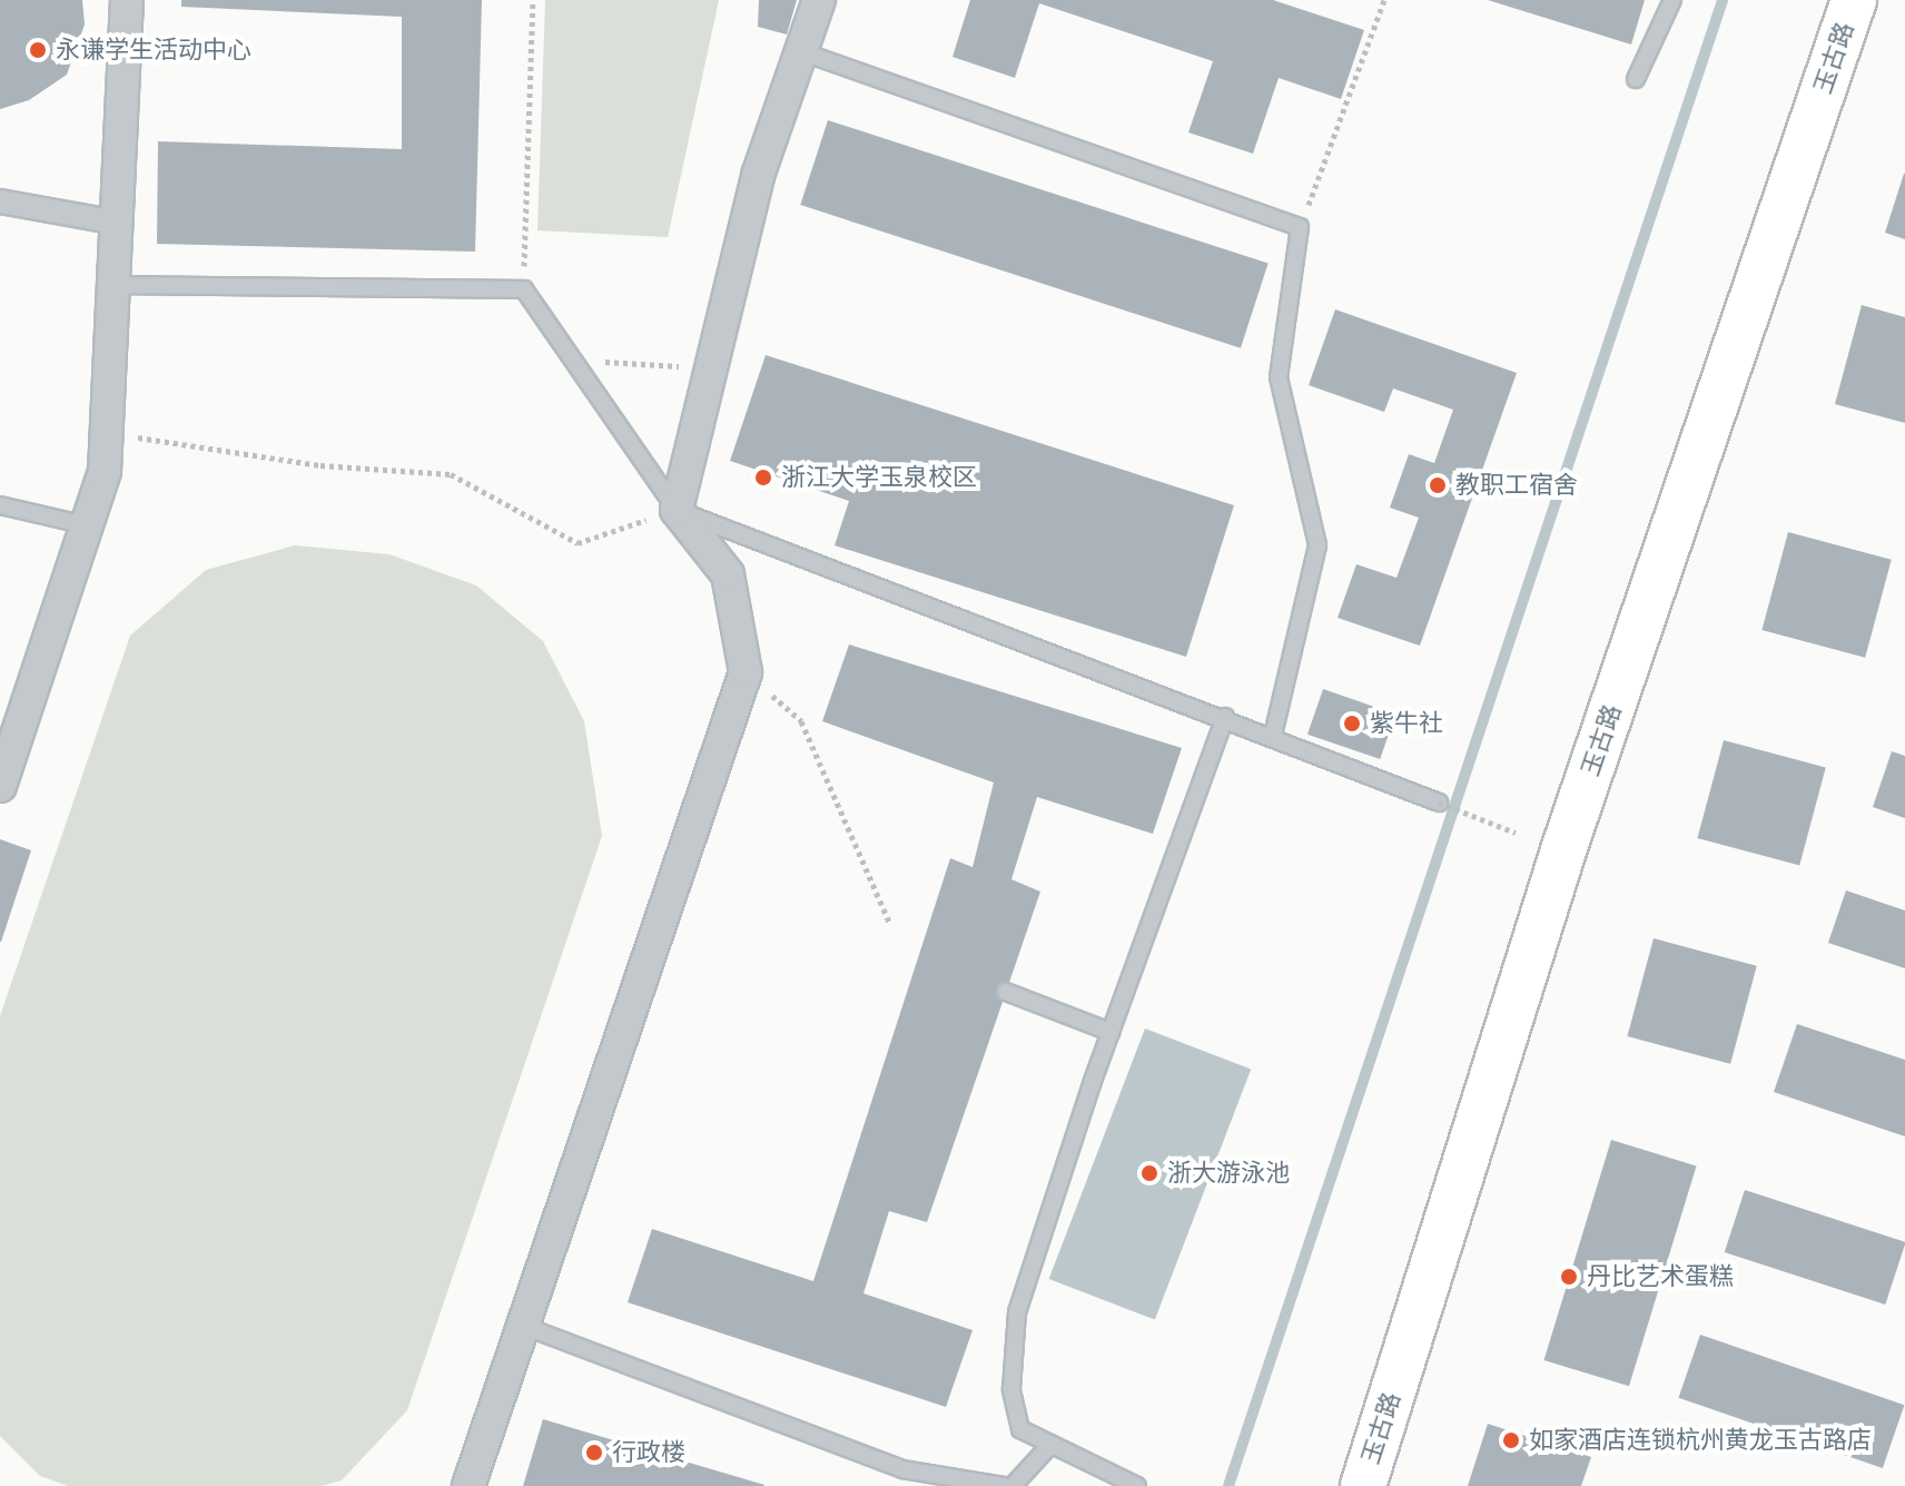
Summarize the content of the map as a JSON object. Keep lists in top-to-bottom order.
{
  "streets": {
    "main road": ["玉古路"]
  },
  "places": [
    "永谦学生活动中心",
    "浙江大学玉泉校区",
    "教职工宿舍",
    "紫牛社",
    "浙大游泳池",
    "丹比艺术蛋糕",
    "如家酒店连锁杭州黄龙玉古路店",
    "行政楼"
  ]
}
